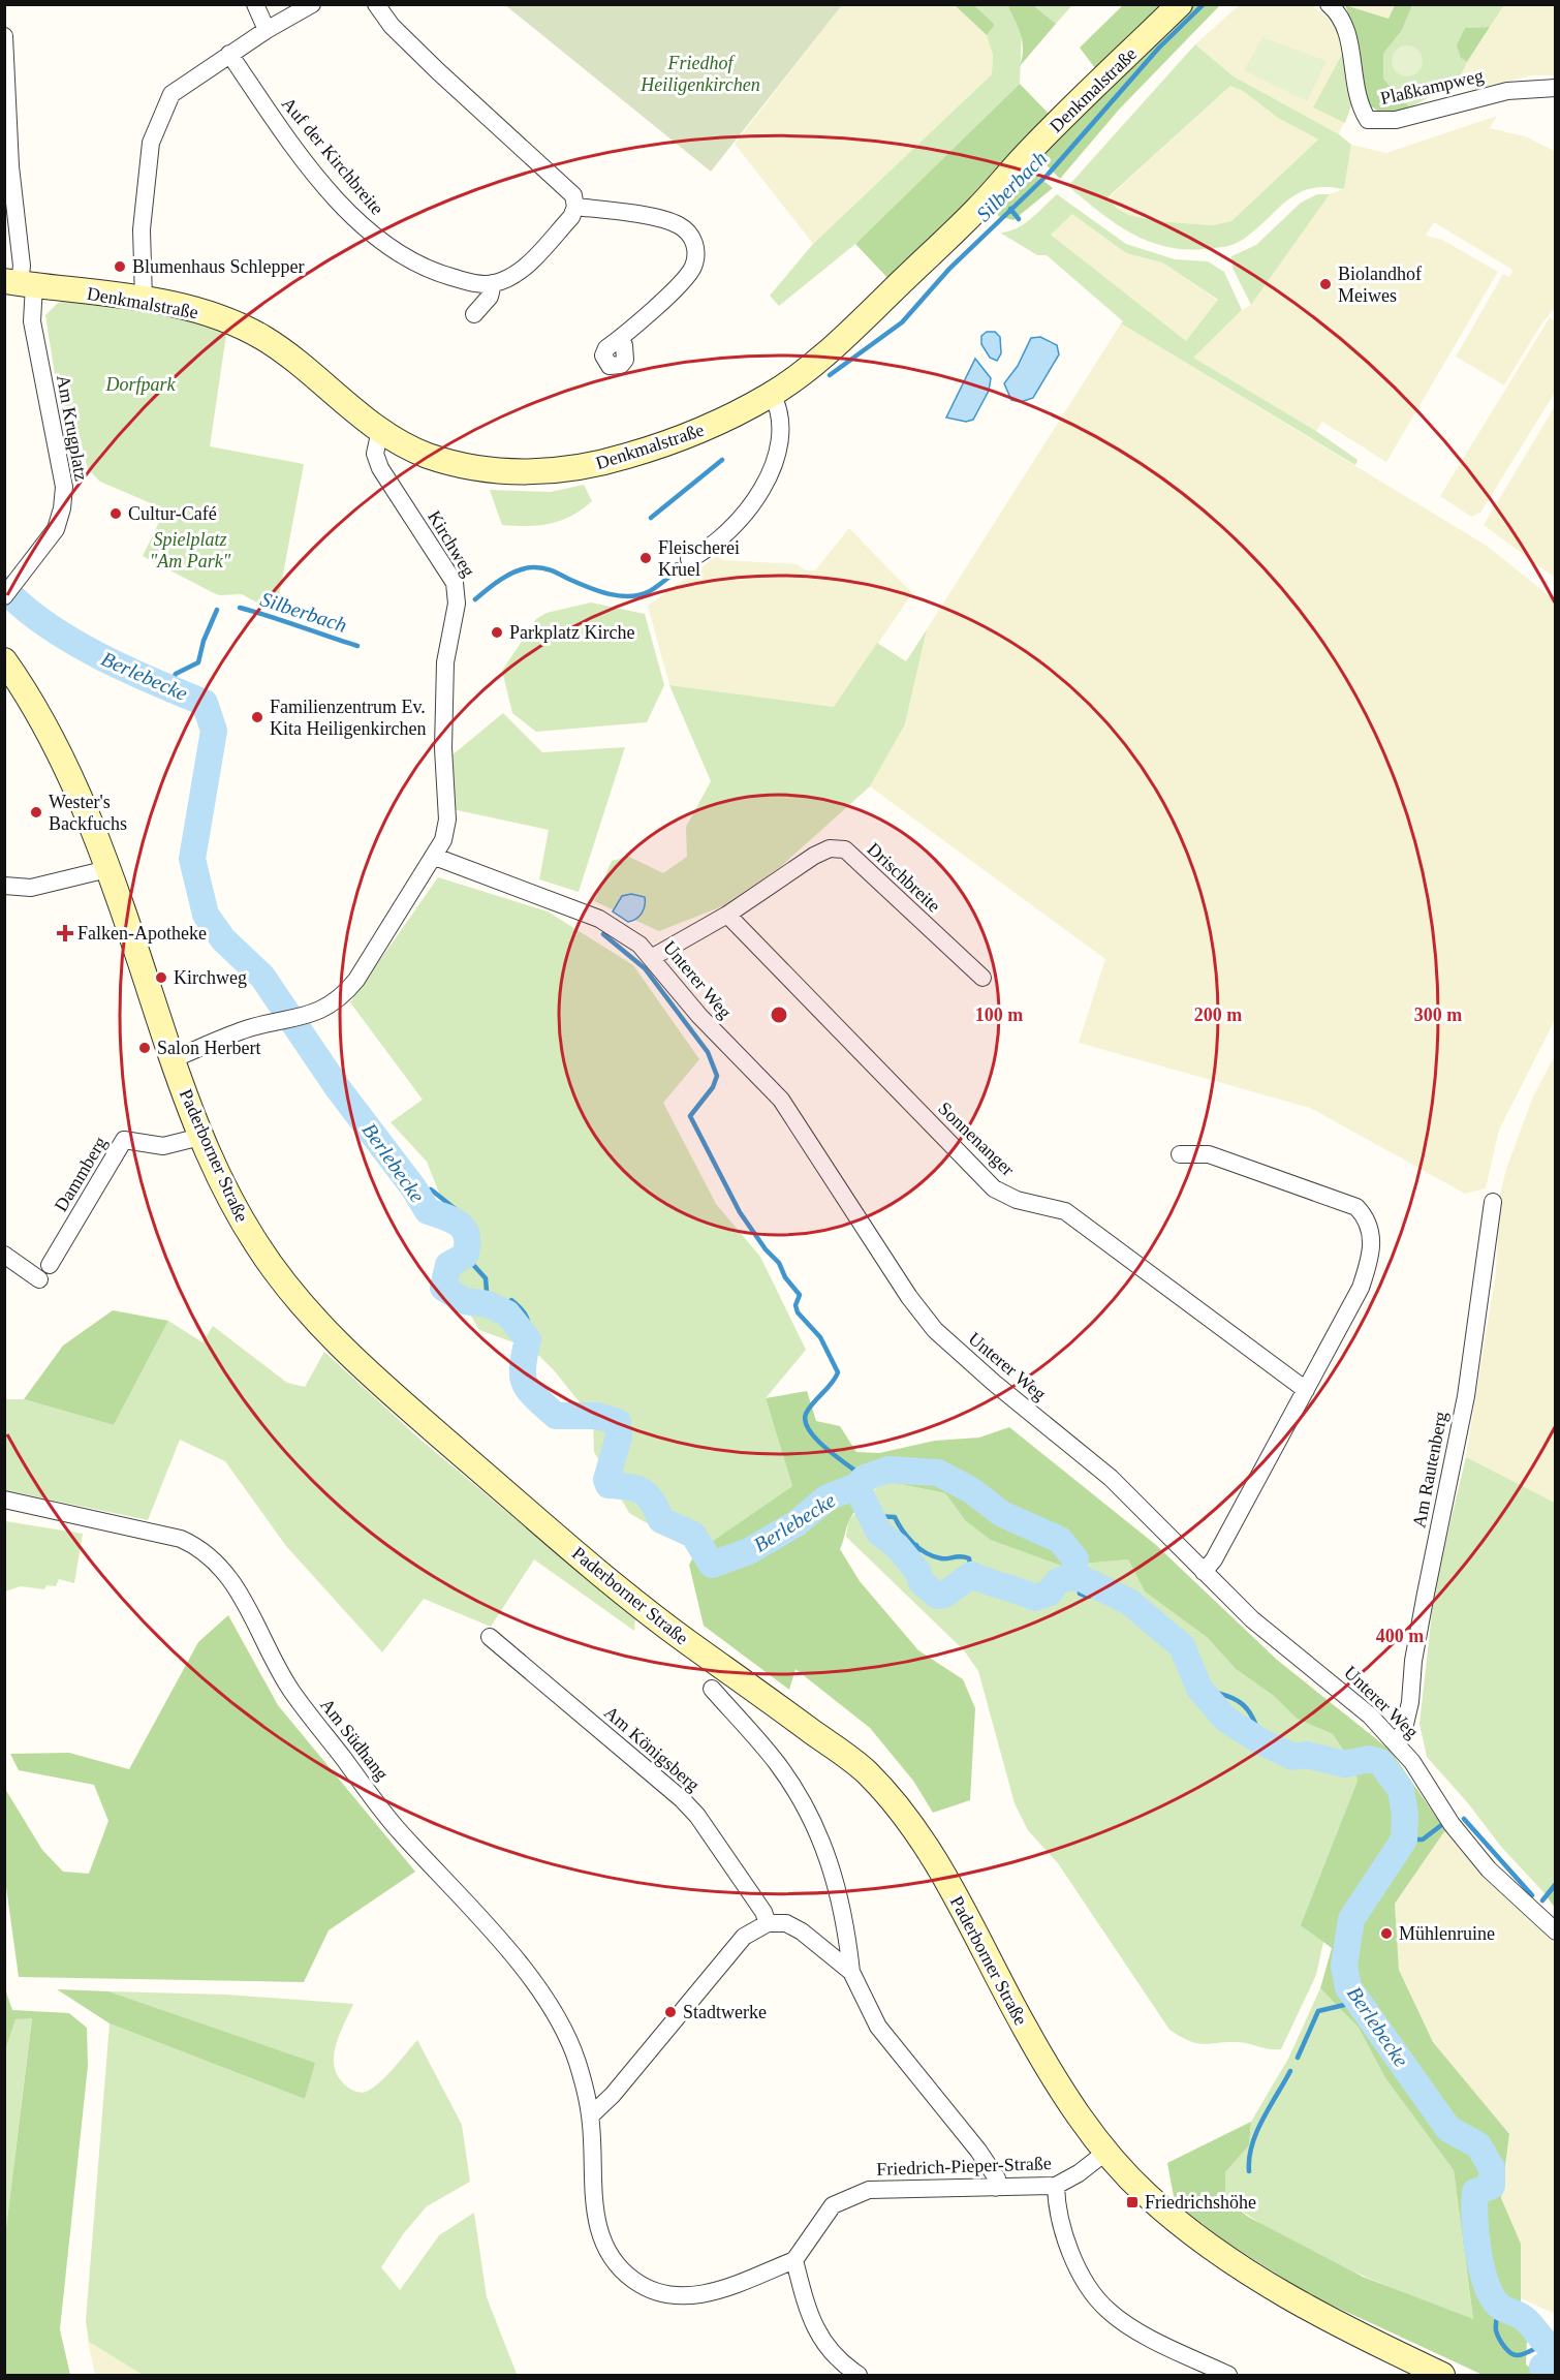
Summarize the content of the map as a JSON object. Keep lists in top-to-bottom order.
{
  "streets": {
    "main road": ["Denkmalstraße", "Paderborner Straße"],
    "street": [
      "Plaßkampweg",
      "Auf der Kirchbreite",
      "Am Krugplatz",
      "Kirchweg",
      "Drischbreite",
      "Unterer Weg",
      "Sonnenanger",
      "Dammberg",
      "Am Rautenberg",
      "Am Südhang",
      "Am Königsberg",
      "Friedrich-Pieper-Straße"
    ]
  },
  "crossings": [
    ["Denkmalstraße", "Am Krugplatz"],
    ["Denkmalstraße", "Kirchweg"],
    ["Kirchweg", "Unterer Weg"],
    ["Kirchweg", "Paderborner Straße"],
    ["Drischbreite", "Sonnenanger"],
    ["Unterer Weg", "Am Rautenberg"],
    ["Paderborner Straße", "Dammberg"],
    ["Paderborner Straße", "Friedrich-Pieper-Straße"],
    ["Am Südhang", "Friedrich-Pieper-Straße"]
  ],
  "water": ["Silberbach", "Berlebecke"],
  "parks": ["Friedhof Heiligenkirchen", "Dorfpark", "Spielplatz \"Am Park\""],
  "places": {
    "other": [
      "Blumenhaus Schlepper",
      "Biolandhof Meiwes",
      "Cultur-Café",
      "Fleischerei Kruel",
      "Parkplatz Kirche",
      "Familienzentrum Ev. Kita Heiligenkirchen",
      "Wester's Backfuchs",
      "Kirchweg",
      "Salon Herbert",
      "Mühlenruine",
      "Stadtwerke"
    ],
    "health": ["Falken-Apotheke"],
    "transit": ["Friedrichshöhe"]
  },
  "rings": [
    "100 m",
    "200 m",
    "300 m",
    "400 m"
  ]
}
